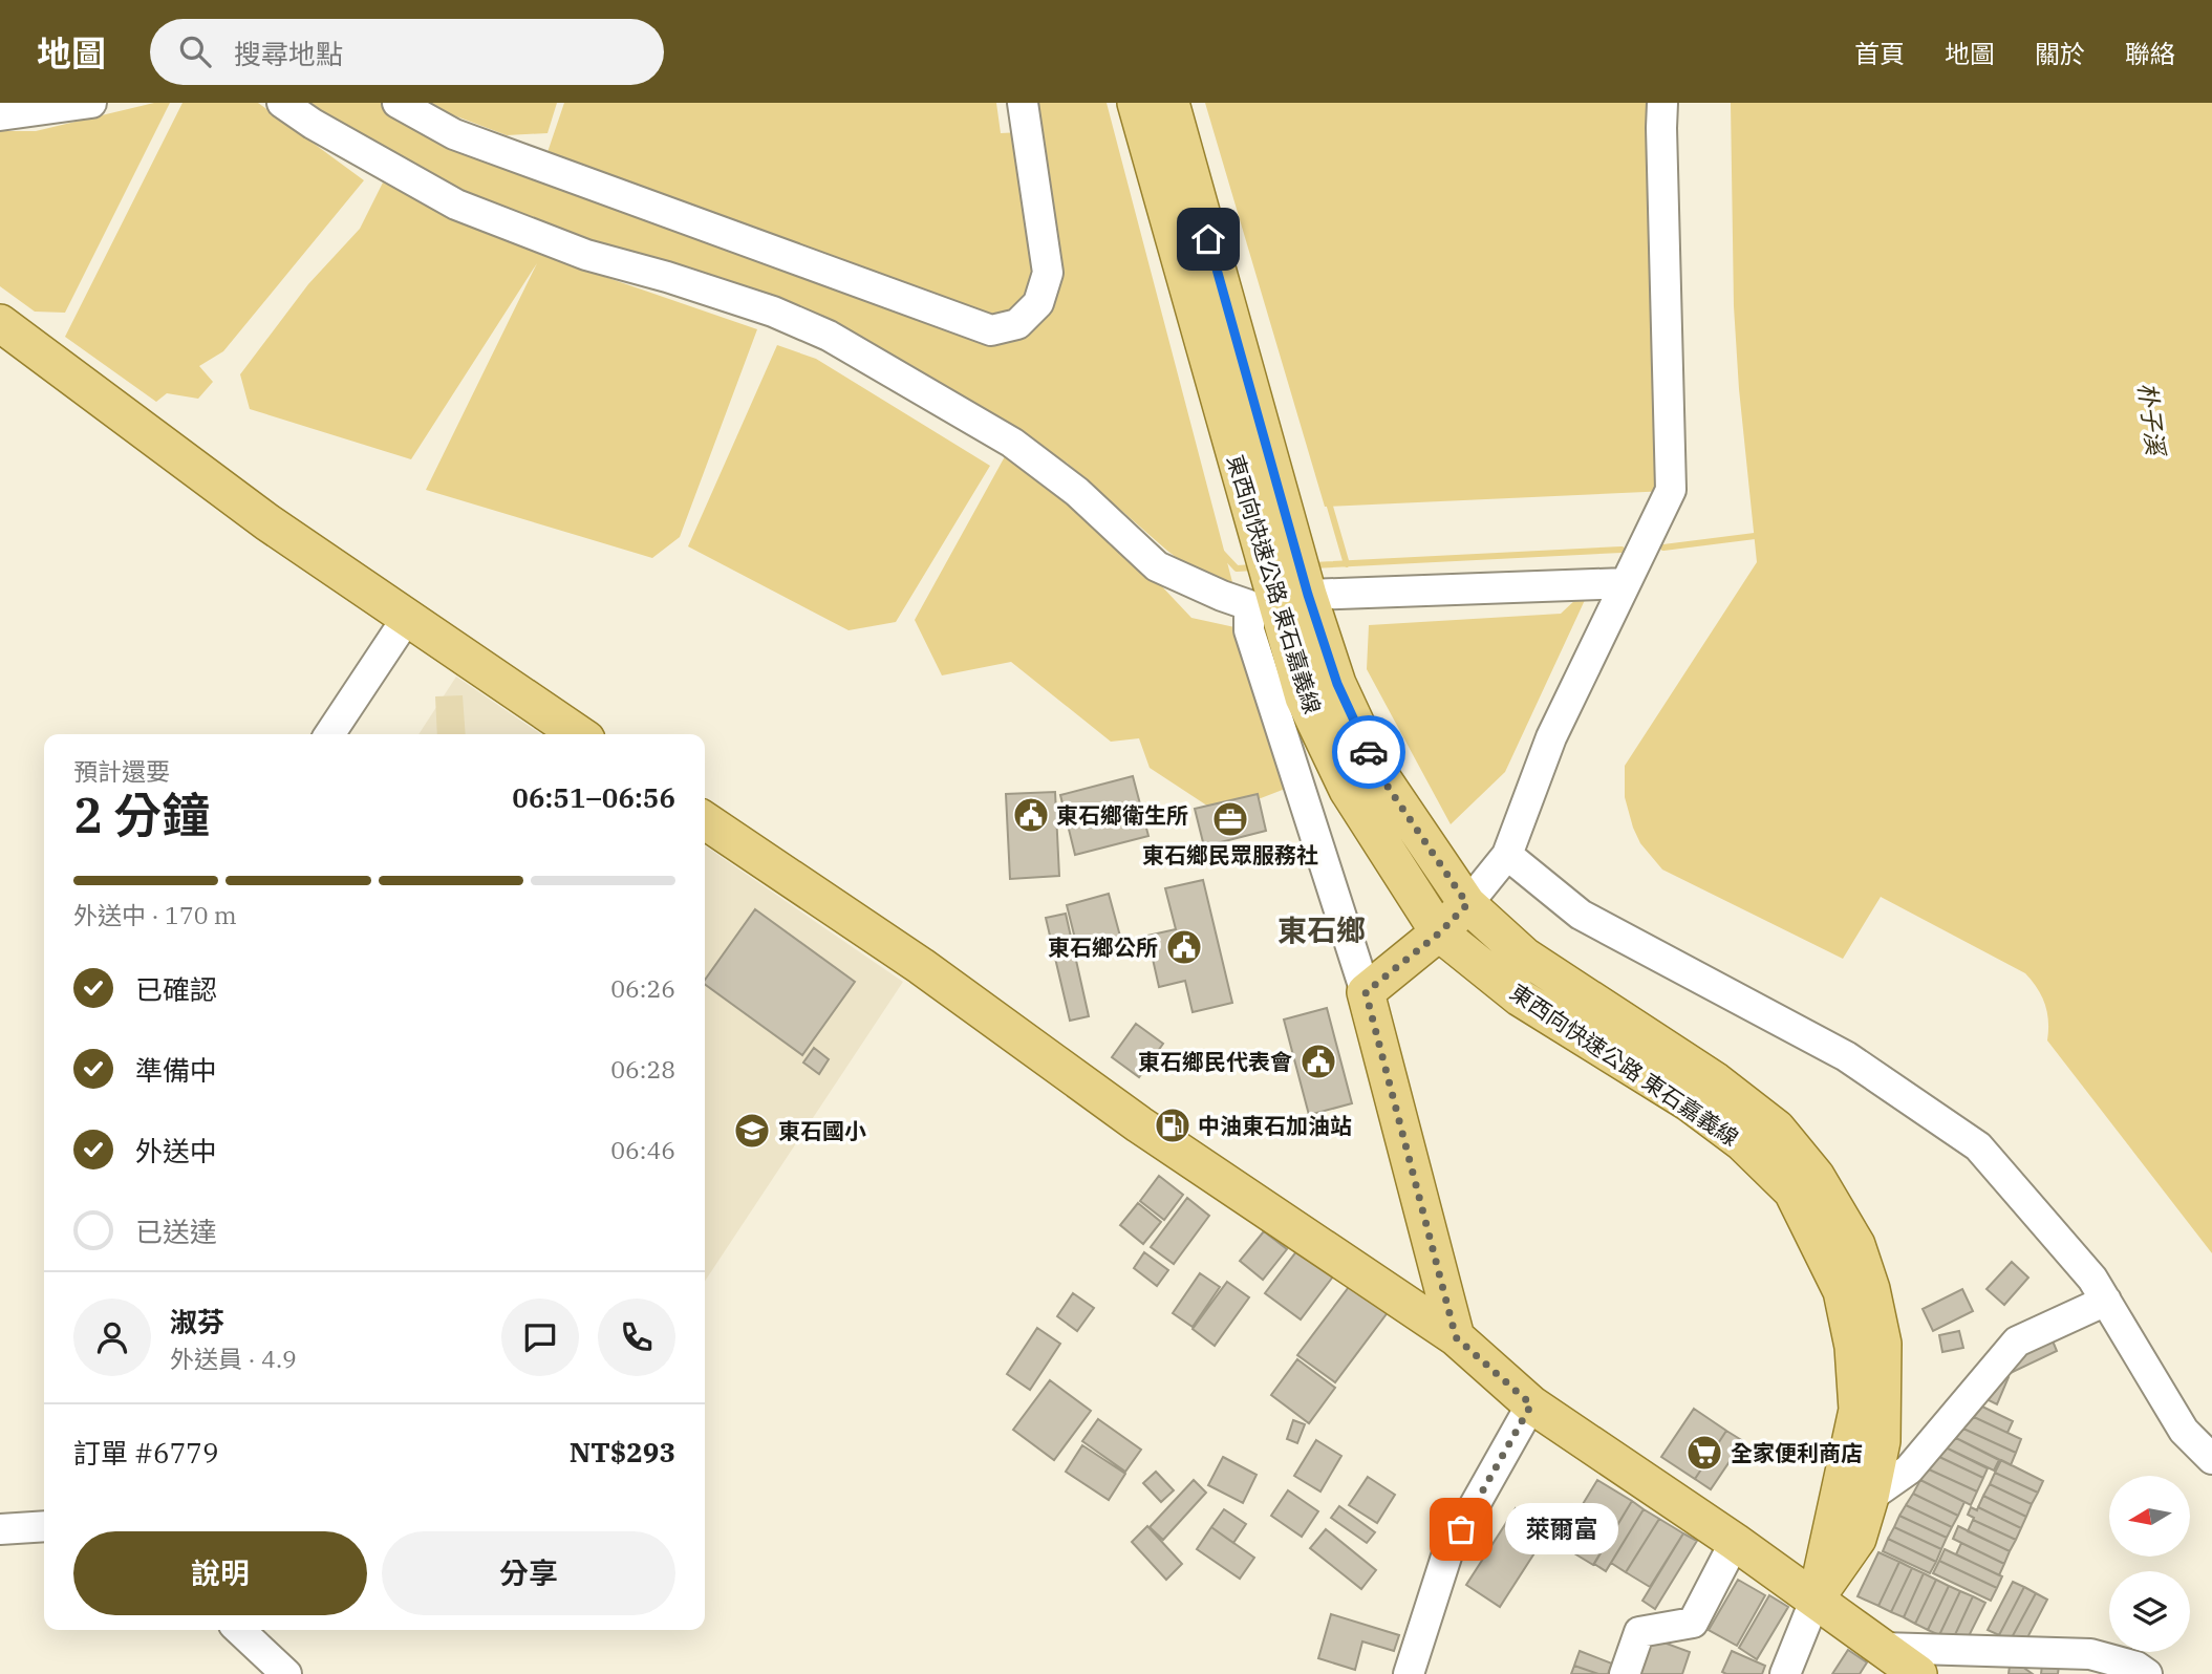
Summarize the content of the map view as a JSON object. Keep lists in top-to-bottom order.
{
  "streets": {
    "main road": ["東西向快速公路 東石嘉義線"]
  },
  "districts": ["東石鄉"],
  "water": ["朴子溪"],
  "places": {
    "public building": ["東石鄉衛生所", "東石鄉公所", "東石鄉民代表會"],
    "office": ["東石鄉民眾服務社"],
    "fuel station": ["中油東石加油站"],
    "school or university": ["東石國小"],
    "supermarket": ["全家便利商店"],
    "other": ["萊爾富"]
  },
  "north": "left",
  "page": {
    "header": "地圖",
    "search": "搜尋地點",
    "nav": [
      "首頁",
      "地圖",
      "關於",
      "聯絡"
    ],
    "heading": ["2 分鐘", "預計還要", "06:51–06:56"],
    "panel": [
      "淑芬",
      "外送員 · 4.9",
      "訂單 #6779",
      "NT$293"
    ],
    "bar": "外送中 · 170 m",
    "list": [
      ["已確認", "06:26"],
      ["準備中", "06:28"],
      ["外送中", "06:46"],
      "已送達"
    ],
    "bubble": "萊爾富",
    "buttons": ["說明", "分享"]
  }
}
